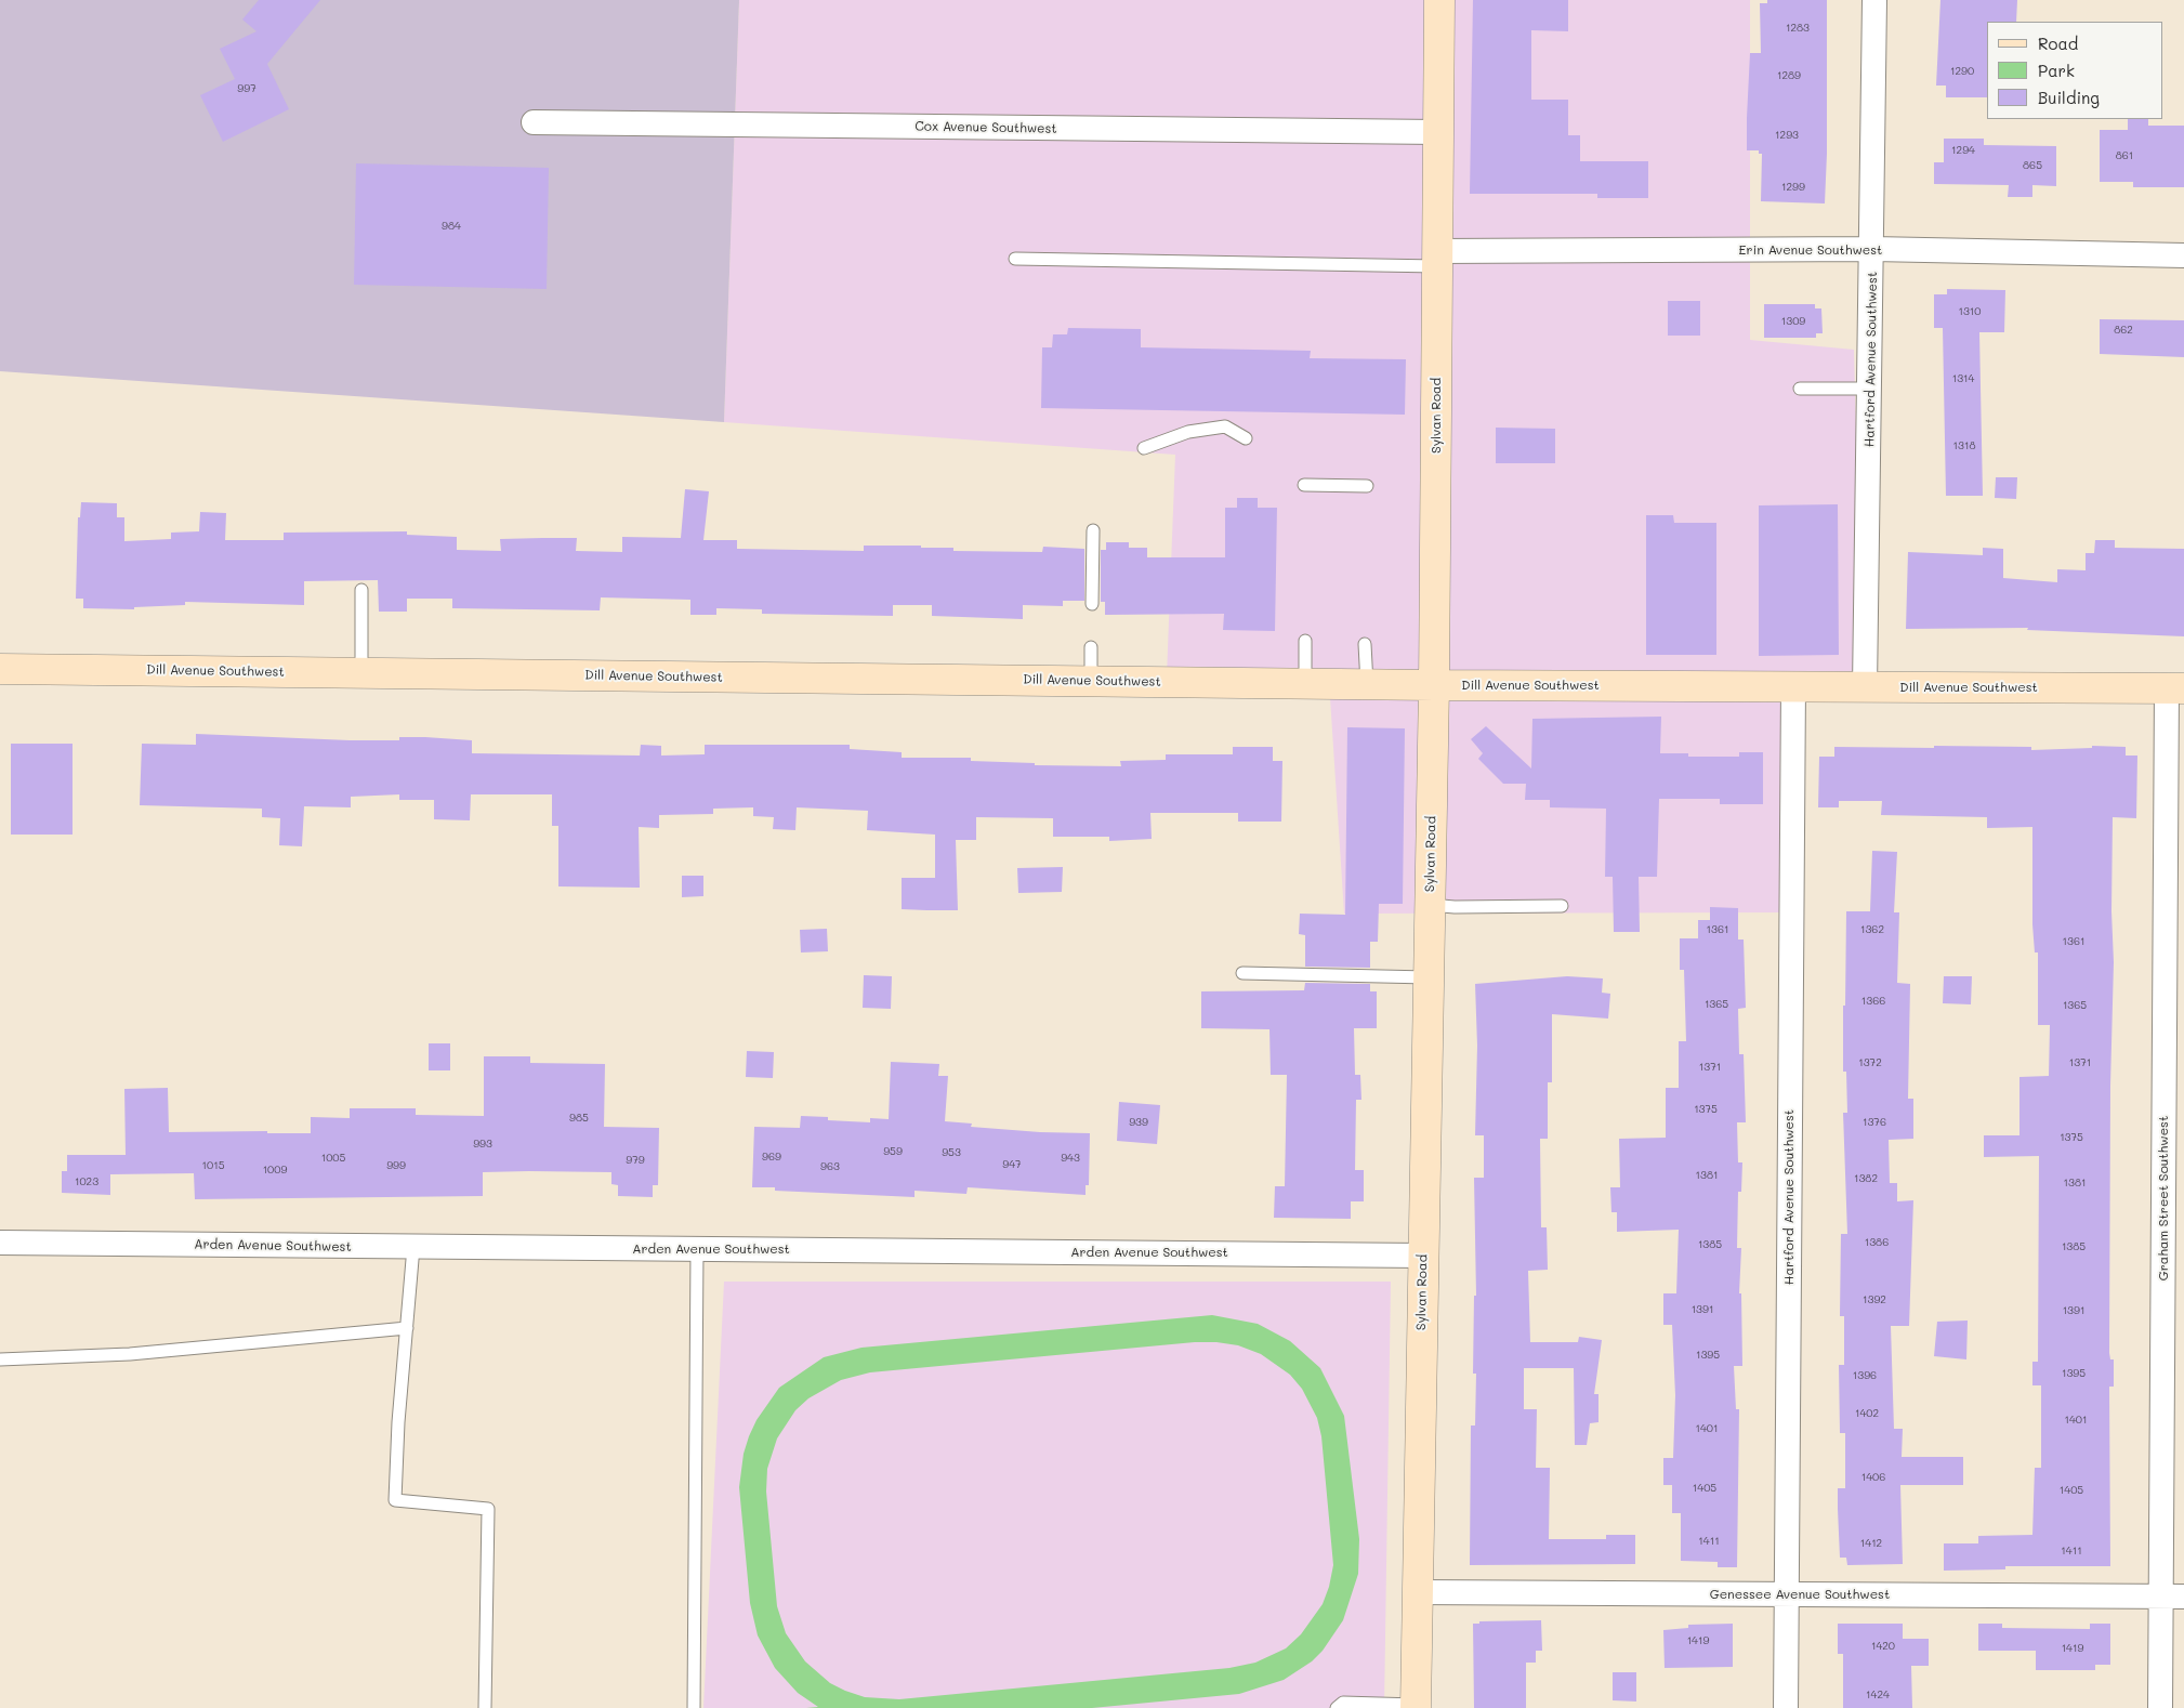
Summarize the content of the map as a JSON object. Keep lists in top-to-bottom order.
{
  "streets": {
    "main road": ["Sylvan Road", "Dill Avenue Southwest"],
    "street": [
      "Cox Avenue Southwest",
      "Erin Avenue Southwest",
      "Hartford Avenue Southwest",
      "Graham Street Southwest",
      "Arden Avenue Southwest",
      "Genessee Avenue Southwest"
    ]
  },
  "crossings": [
    ["Cox Avenue Southwest", "Sylvan Road"],
    ["Erin Avenue Southwest", "Hartford Avenue Southwest"],
    ["Erin Avenue Southwest", "Sylvan Road"],
    ["Hartford Avenue Southwest", "Dill Avenue Southwest"],
    ["Hartford Avenue Southwest", "Genessee Avenue Southwest"],
    ["Sylvan Road", "Dill Avenue Southwest"],
    ["Sylvan Road", "Arden Avenue Southwest"],
    ["Sylvan Road", "Genessee Avenue Southwest"],
    ["Dill Avenue Southwest", "Graham Street Southwest"],
    ["Graham Street Southwest", "Genessee Avenue Southwest"]
  ],
  "house_numbers": [
    "1283",
    "1290",
    "1289",
    "997",
    "1293",
    "1294",
    "861",
    "865",
    "1299",
    "984",
    "1310",
    "1309",
    "862",
    "1314",
    "1318",
    "1361",
    "1362",
    "1361",
    "1366",
    "1365",
    "1365",
    "1372",
    "1371",
    "1371",
    "1375",
    "985",
    "939",
    "1376",
    "1375",
    "993",
    "959",
    "953",
    "969",
    "1005",
    "943",
    "979",
    "947",
    "1015",
    "999",
    "963",
    "1009",
    "1381",
    "1382",
    "1023",
    "1381",
    "1386",
    "1385",
    "1385",
    "1392",
    "1391",
    "1391",
    "1395",
    "1395",
    "1396",
    "1402",
    "1401",
    "1401",
    "1406",
    "1405",
    "1405",
    "1411",
    "1412",
    "1411",
    "1419",
    "1420",
    "1419",
    "1424"
  ],
  "legend": ["Road", "Park", "Building"]
}
